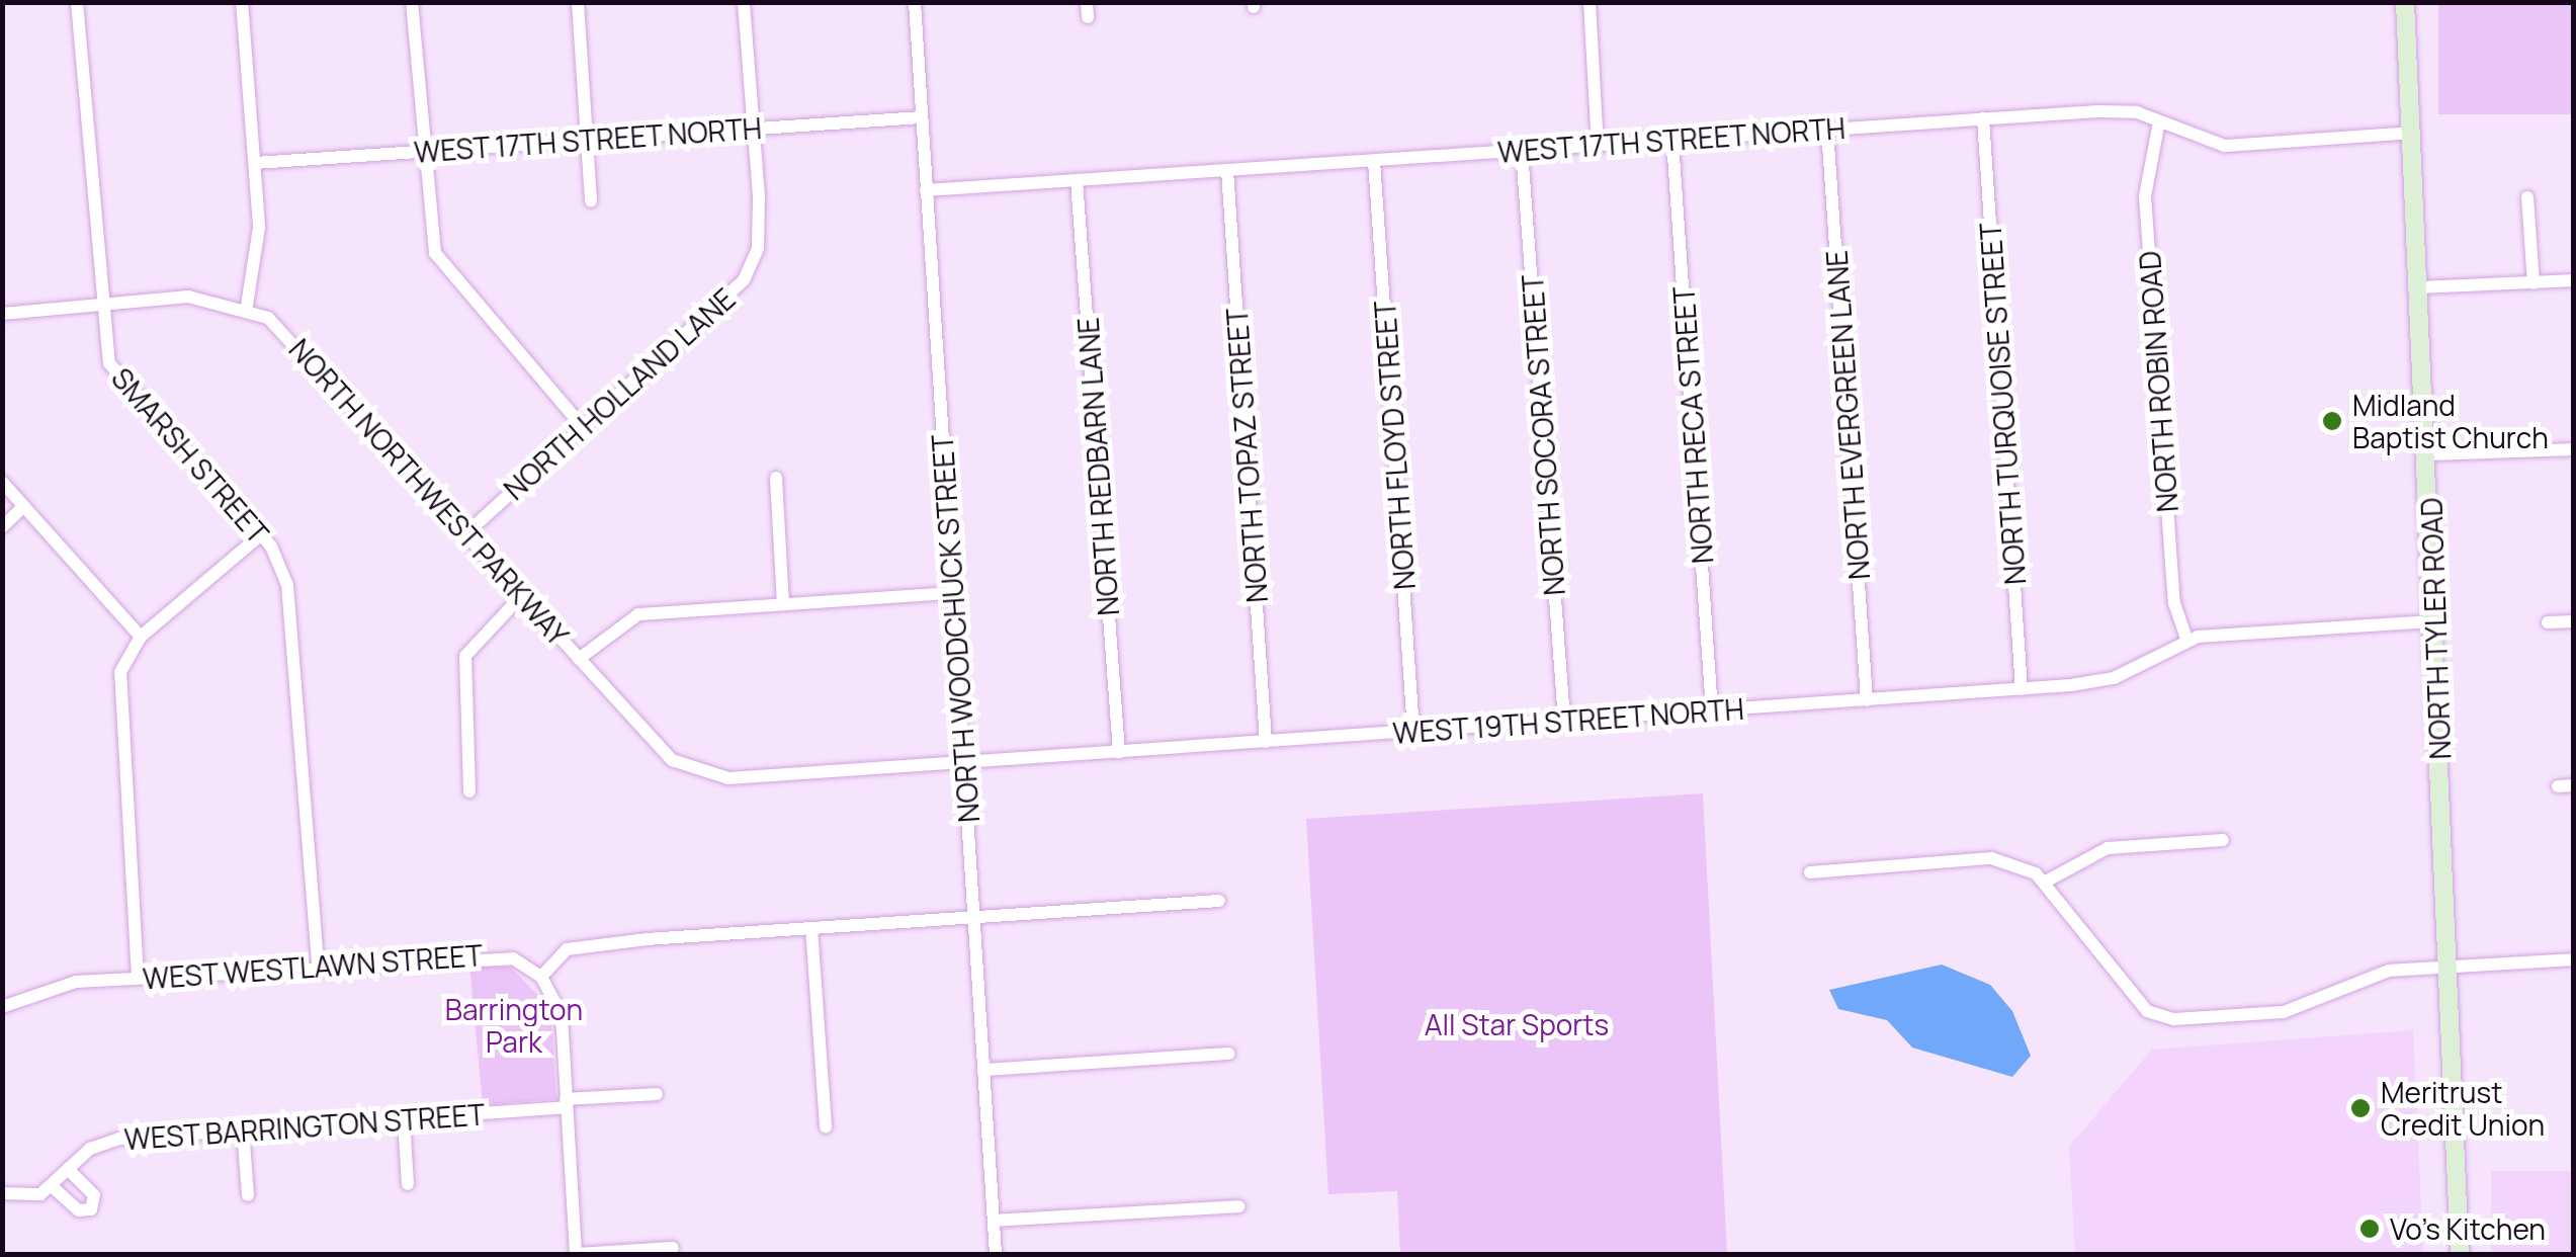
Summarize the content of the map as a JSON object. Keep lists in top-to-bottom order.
{
  "streets": {
    "main road": ["NORTH TYLER ROAD"],
    "street": [
      "WEST 17TH STREET NORTH",
      "NORTH ROBIN ROAD",
      "NORTH HOLLAND LANE",
      "NORTH TURQUOISE STREET",
      "NORTH EVERGREEN LANE",
      "NORTH RECA STREET",
      "NORTH SOCORA STREET",
      "NORTH FLOYD STREET",
      "SMARSH STREET",
      "NORTH TOPAZ STREET",
      "NORTH REDBARN LANE",
      "NORTH NORTHWEST PARKWAY",
      "NORTH WOODCHUCK STREET",
      "WEST 19TH STREET NORTH",
      "WEST WESTLAWN STREET",
      "WEST BARRINGTON STREET"
    ]
  },
  "crossings": [
    ["WEST 17TH STREET NORTH", "NORTH ROBIN ROAD"],
    ["WEST 17TH STREET NORTH", "NORTH HOLLAND LANE"],
    ["WEST 17TH STREET NORTH", "NORTH TURQUOISE STREET"],
    ["WEST 17TH STREET NORTH", "NORTH EVERGREEN LANE"],
    ["WEST 17TH STREET NORTH", "NORTH RECA STREET"],
    ["WEST 17TH STREET NORTH", "NORTH SOCORA STREET"],
    ["WEST 17TH STREET NORTH", "NORTH FLOYD STREET"],
    ["WEST 17TH STREET NORTH", "NORTH TOPAZ STREET"],
    ["WEST 17TH STREET NORTH", "NORTH REDBARN LANE"],
    ["WEST 17TH STREET NORTH", "NORTH WOODCHUCK STREET"],
    ["WEST 17TH STREET NORTH", "NORTH TYLER ROAD"],
    ["NORTH ROBIN ROAD", "WEST 19TH STREET NORTH"],
    ["NORTH HOLLAND LANE", "NORTH NORTHWEST PARKWAY"],
    ["NORTH TURQUOISE STREET", "WEST 19TH STREET NORTH"],
    ["NORTH EVERGREEN LANE", "WEST 19TH STREET NORTH"],
    ["NORTH RECA STREET", "WEST 19TH STREET NORTH"],
    ["NORTH SOCORA STREET", "WEST 19TH STREET NORTH"],
    ["NORTH FLOYD STREET", "WEST 19TH STREET NORTH"],
    ["SMARSH STREET", "WEST WESTLAWN STREET"],
    ["NORTH TOPAZ STREET", "WEST 19TH STREET NORTH"],
    ["NORTH REDBARN LANE", "WEST 19TH STREET NORTH"],
    ["NORTH NORTHWEST PARKWAY", "WEST 19TH STREET NORTH"],
    ["NORTH WOODCHUCK STREET", "WEST 19TH STREET NORTH"],
    ["NORTH TYLER ROAD", "WEST 19TH STREET NORTH"]
  ],
  "parks": ["Barrington Park", "All Star Sports"],
  "places": ["Midland Baptist Church", "Meritrust Credit Union", "Vo's Kitchen"]
}
